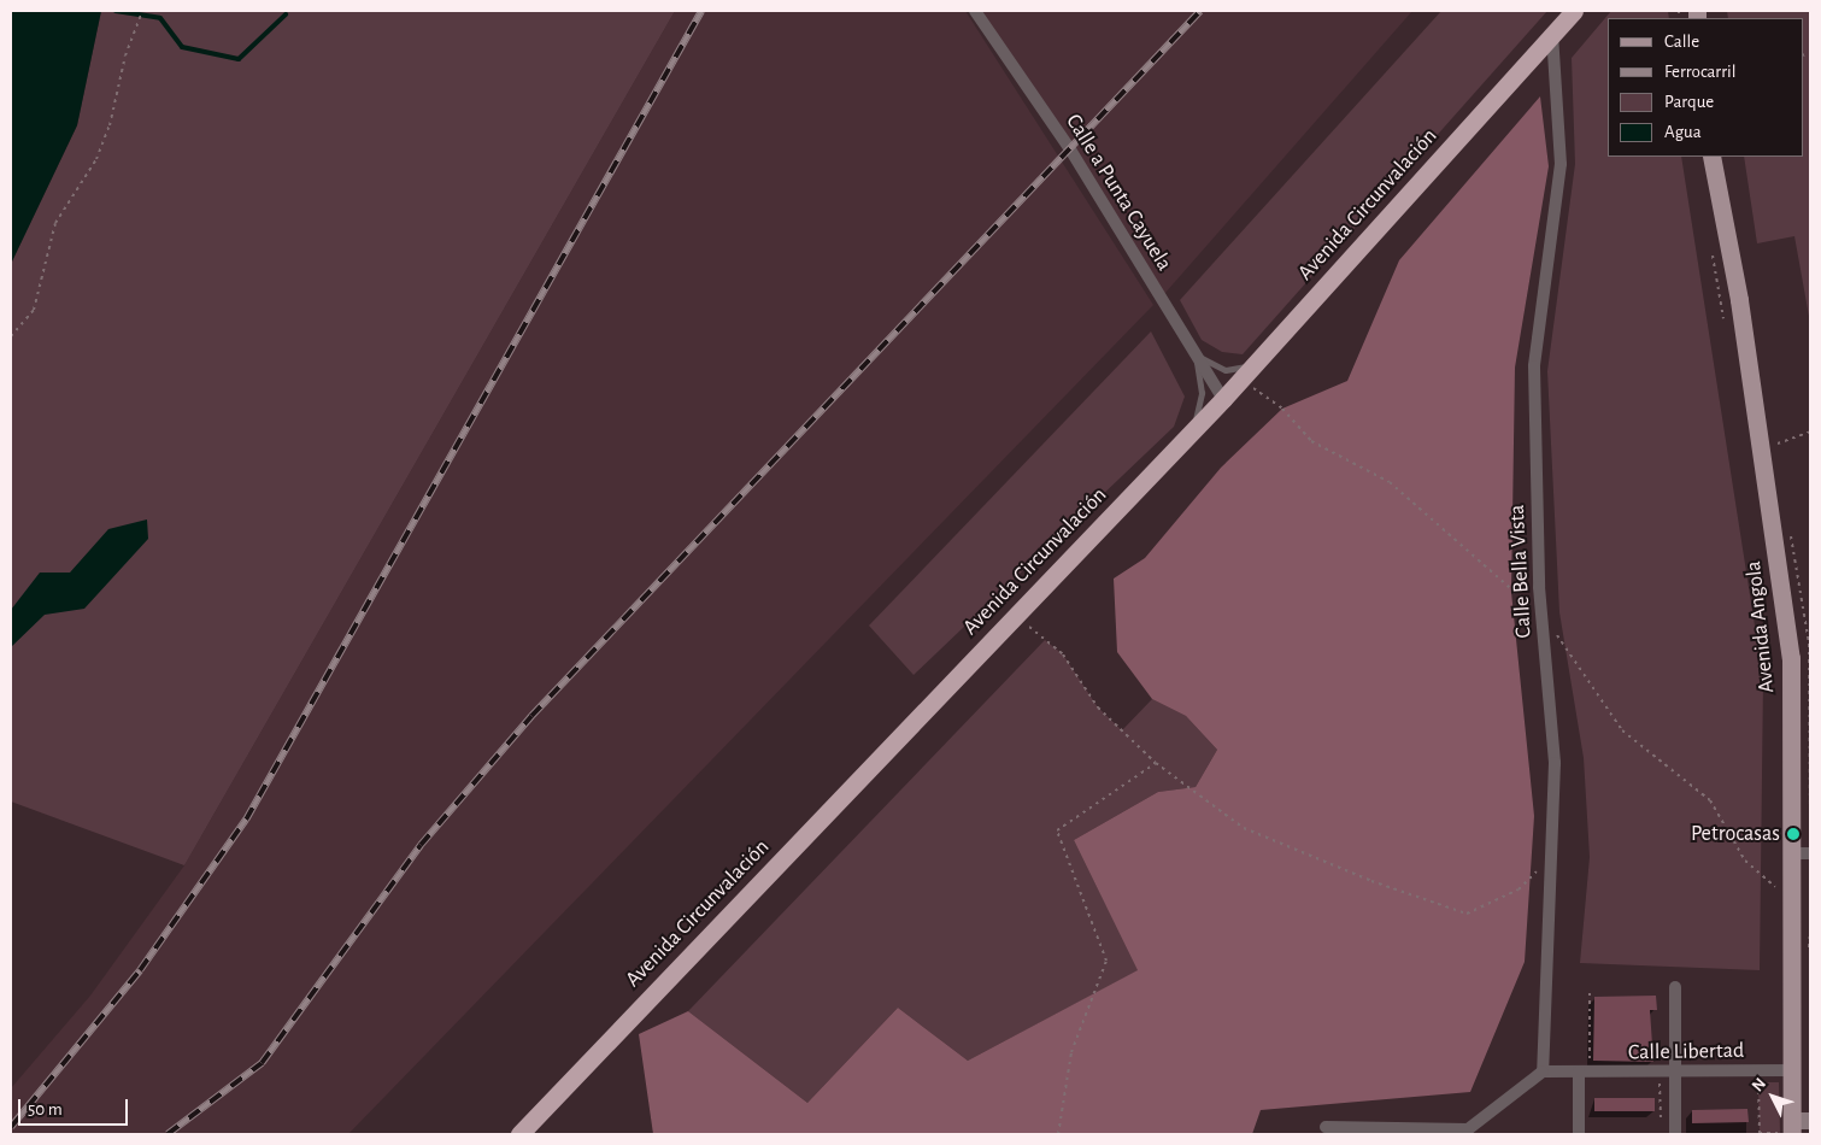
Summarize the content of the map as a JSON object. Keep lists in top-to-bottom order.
{
  "streets": {
    "highway": ["Avenida Circunvalación"],
    "main road": ["Avenida Angola"],
    "street": ["Calle a Punta Cayuela", "Calle Bella Vista", "Calle Libertad"]
  },
  "crossings": [
    ["Calle a Punta Cayuela", "Avenida Circunvalación"],
    ["Avenida Circunvalación", "Calle Bella Vista"],
    ["Avenida Angola", "Calle Libertad"]
  ],
  "places": ["Petrocasas"],
  "legend": [
    "Calle",
    "Ferrocarril",
    "Parque",
    "Agua"
  ],
  "scale_bar": "50 m",
  "north": "top left"
}
